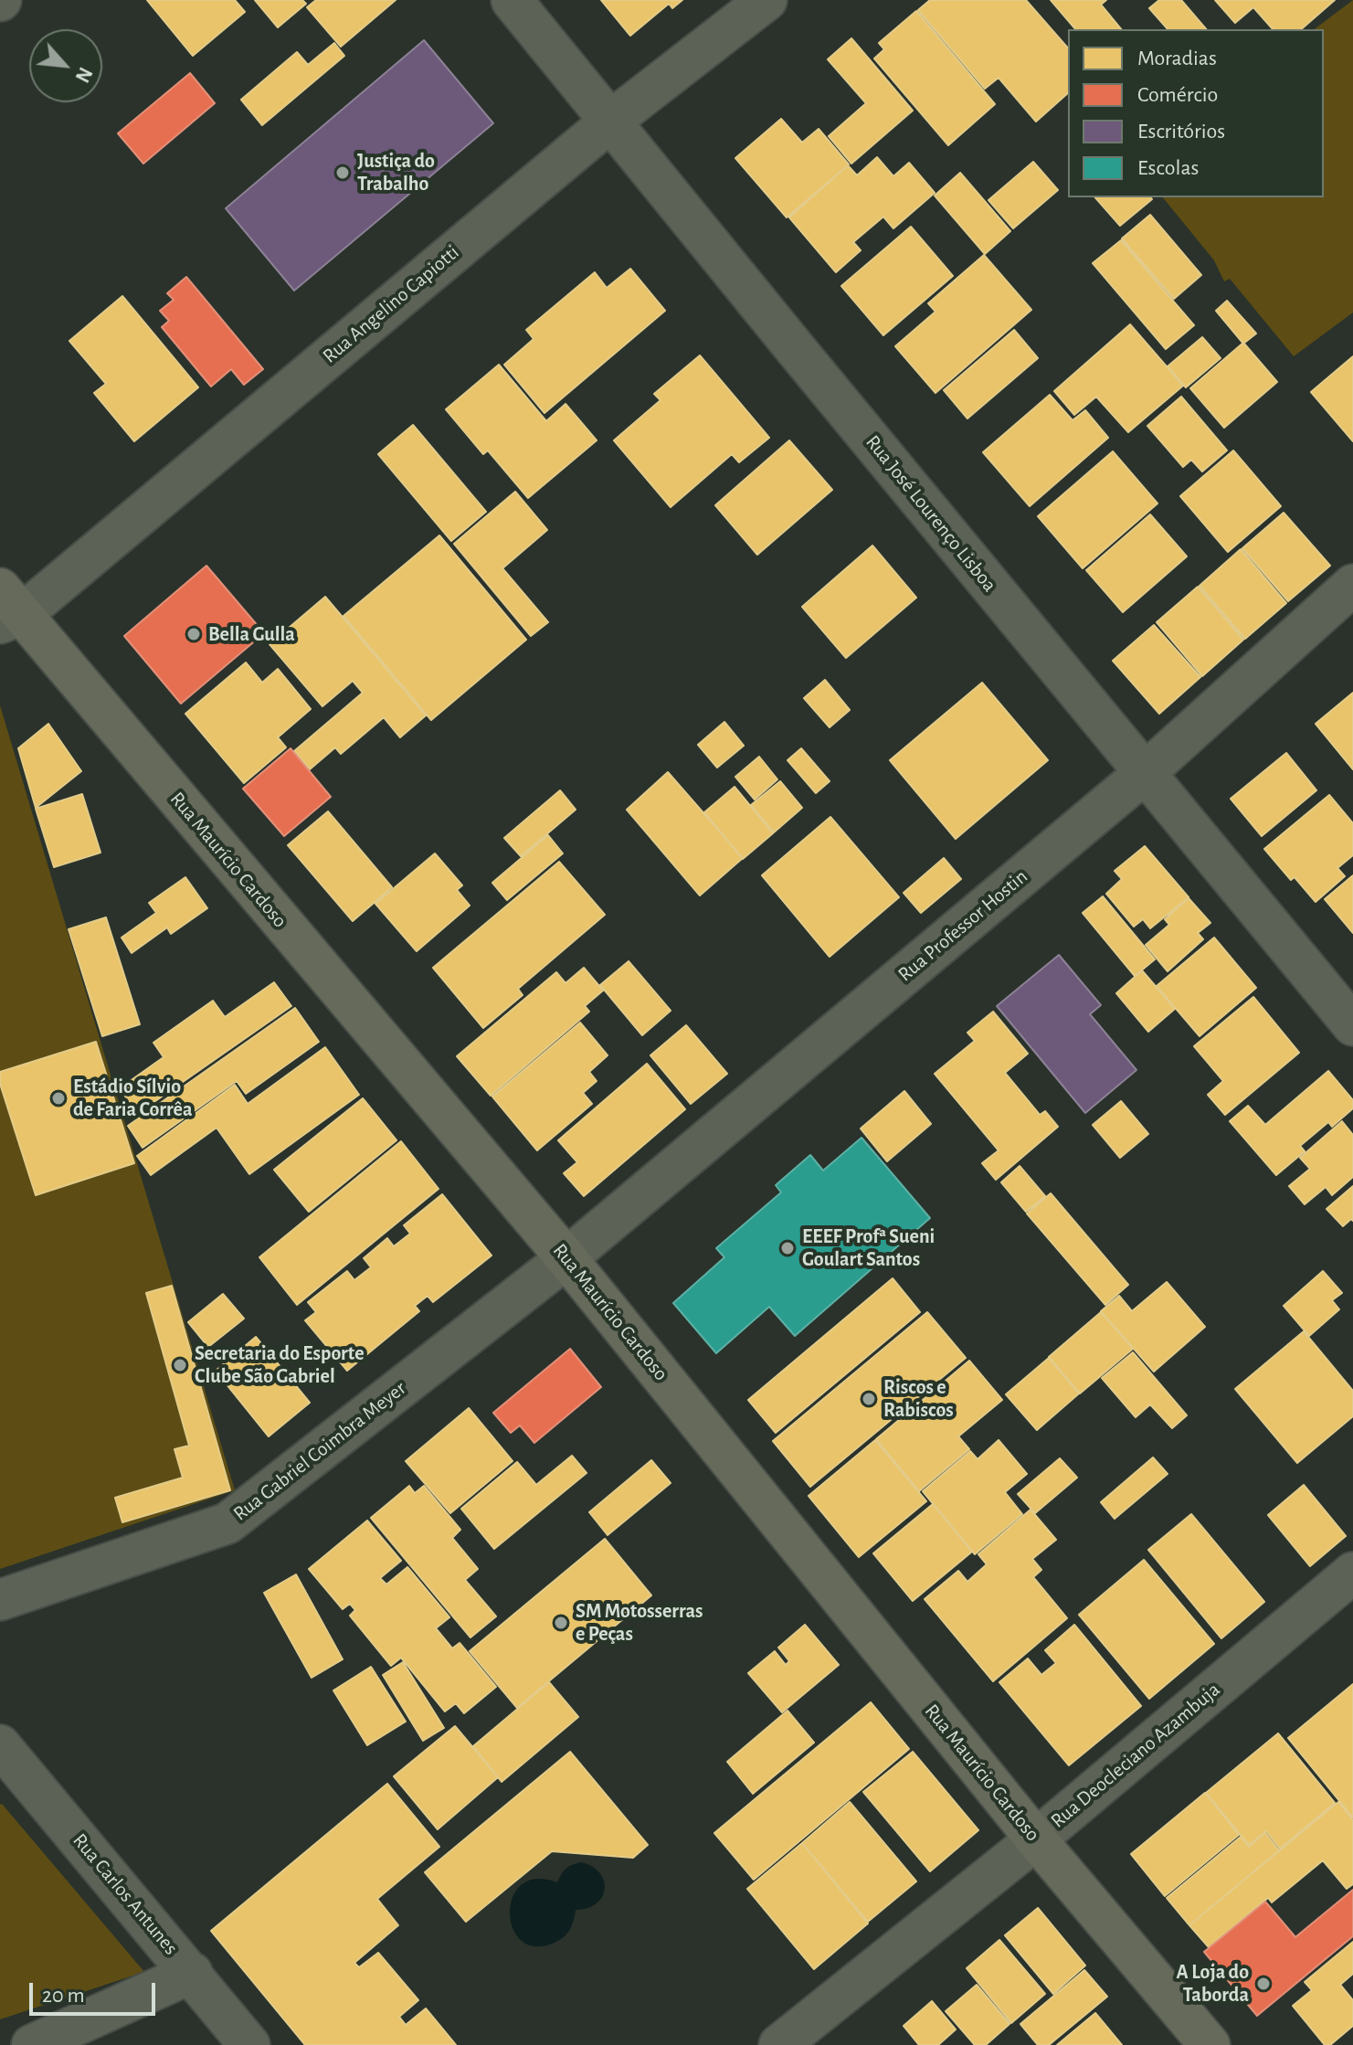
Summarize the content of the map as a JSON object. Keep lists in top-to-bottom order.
{
  "streets": {
    "main road": ["Rua Maurício Cardoso"],
    "street": [
      "Rua Angelino Capiotti",
      "Rua José Lourenço Lisboa",
      "Rua Professor Hostin",
      "Rua Gabriel Coimbra Meyer",
      "Rua Deocleciano Azambuja",
      "Rua Carlos Antunes"
    ]
  },
  "crossings": [
    ["Rua Angelino Capiotti", "Rua José Lourenço Lisboa"],
    ["Rua Angelino Capiotti", "Rua Maurício Cardoso"],
    ["Rua José Lourenço Lisboa", "Rua Professor Hostin"],
    ["Rua Maurício Cardoso", "Rua Professor Hostin"],
    ["Rua Maurício Cardoso", "Rua Gabriel Coimbra Meyer"],
    ["Rua Maurício Cardoso", "Rua Deocleciano Azambuja"],
    ["Rua Professor Hostin", "Rua Gabriel Coimbra Meyer"]
  ],
  "places": [
    "Justiça do Trabalho",
    "Bella Gulla",
    "Estádio Sílvio de Faria Corrêa",
    "EEEF Profª Sueni Goulart Santos",
    "Secretaria do Esporte Clube São Gabriel",
    "Riscos e Rabiscos",
    "SM Motosserras e Peças",
    "A Loja do Taborda"
  ],
  "legend": [
    "Moradias",
    "Comércio",
    "Escritórios",
    "Escolas"
  ],
  "scale_bar": "20 m",
  "north": "bottom right"
}
